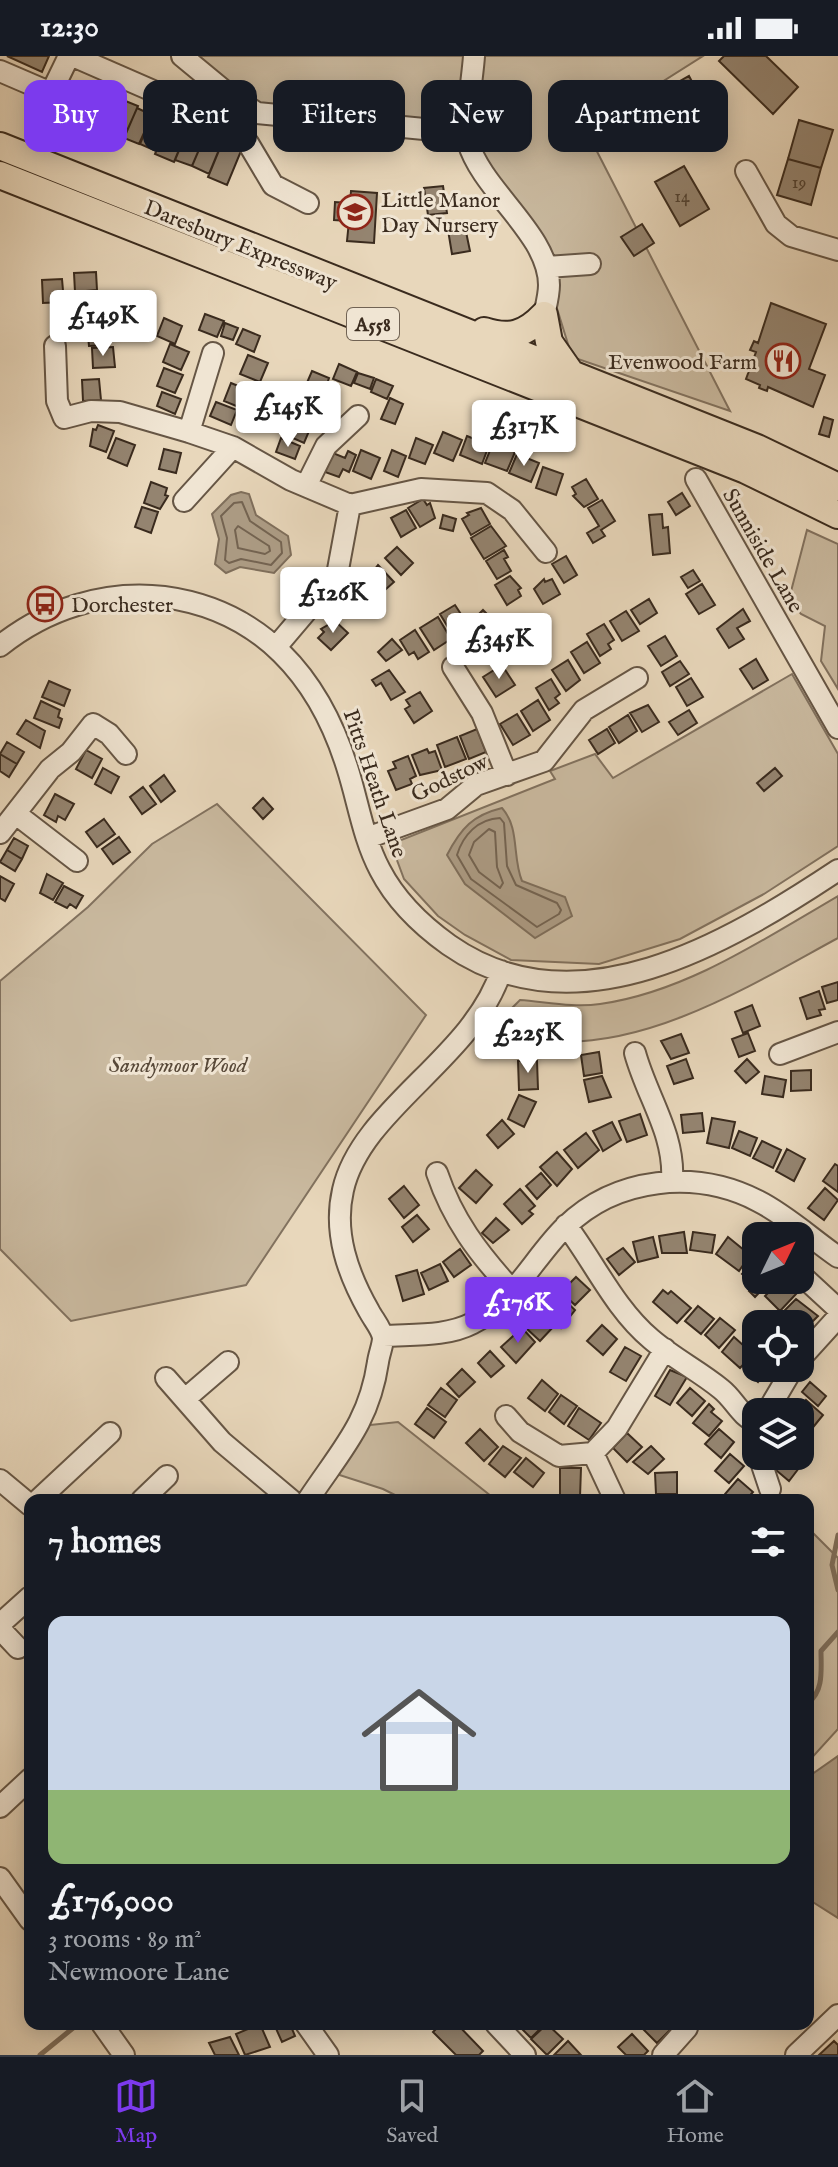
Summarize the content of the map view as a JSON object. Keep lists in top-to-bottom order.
{
  "streets": {
    "main road": ["Daresbury Expressway", "A558"],
    "street": ["Sunniside Lane", "Godstow", "Pitts Heath Lane"]
  },
  "crossings": [
    ["Godstow", "Pitts Heath Lane"]
  ],
  "parks": ["Sandymoor Wood"],
  "places": {
    "school or university": ["Little Manor Day Nursery"],
    "restaurant": ["Evenwood Farm"],
    "bus stop": ["Dorchester"]
  },
  "house_numbers": ["19", "14"],
  "north": "top right",
  "page": {
    "status": "12:30",
    "chip": [
      "Buy",
      "Rent",
      "Filters",
      "New",
      "Apartment"
    ],
    "price": [
      "£149K",
      "£145K",
      "£317K",
      "£126K",
      "£345K",
      "£225K",
      "£176K"
    ],
    "heading": "7 homes",
    "list": [
      {
        "name": "£176,000",
        "note": "3 rooms · 89 m² · Newmoore Lane"
      }
    ],
    "tabs": ["Map", "Saved", "Home"]
  }
}
